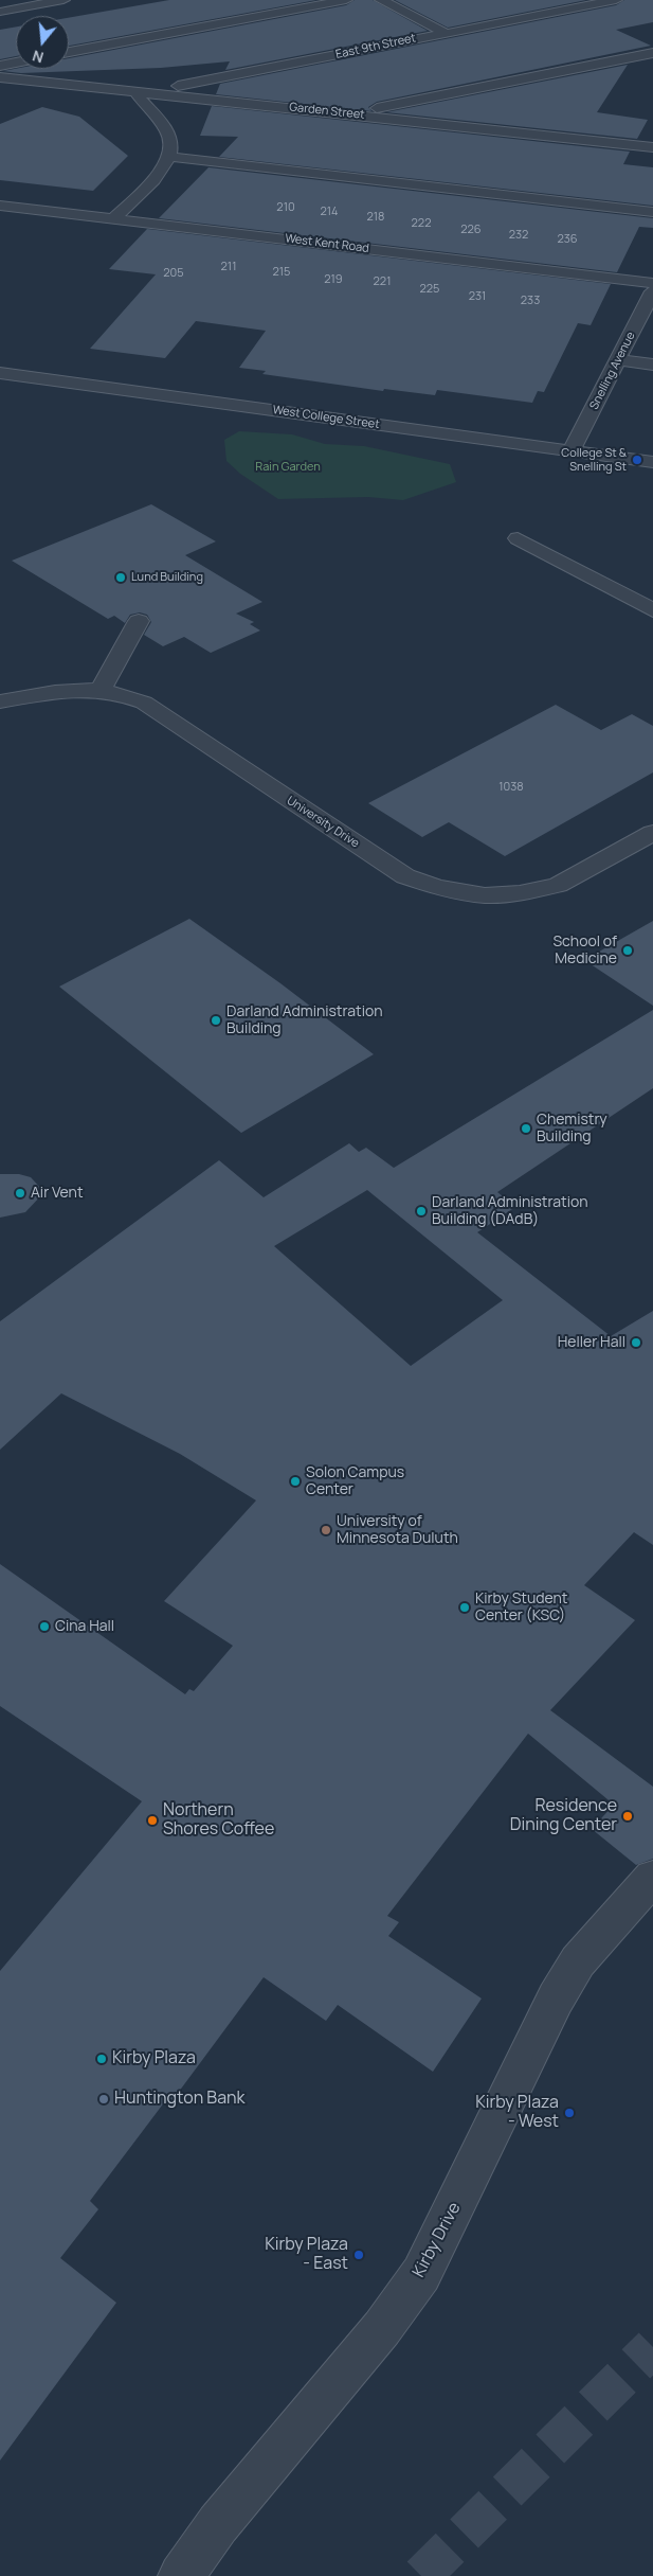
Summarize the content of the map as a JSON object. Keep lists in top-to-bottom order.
{
  "streets": {
    "street": [
      "East 9th Street",
      "Garden Street",
      "West Kent Road",
      "Snelling Avenue",
      "West College Street",
      "University Drive",
      "Kirby Drive"
    ]
  },
  "crossings": [
    ["East 9th Street", "Garden Street"],
    ["Snelling Avenue", "West College Street"]
  ],
  "parks": ["Rain Garden"],
  "places": [
    "College St & Snelling St",
    "Lund Building",
    "School of Medicine",
    "Darland Administration Building",
    "Chemistry Building",
    "Air Vent",
    "Darland Administration Building (DAdB)",
    "Heller Hall",
    "Solon Campus Center",
    "University of Minnesota Duluth",
    "Kirby Student Center (KSC)",
    "Cina Hall",
    "Residence Dining Center",
    "Northern Shores Coffee",
    "Kirby Plaza",
    "Huntington Bank",
    "Kirby Plaza - West",
    "Kirby Plaza - East"
  ],
  "house_numbers": [
    "210",
    "214",
    "218",
    "222",
    "226",
    "232",
    "236",
    "211",
    "215",
    "205",
    "219",
    "221",
    "225",
    "231",
    "233",
    "1038"
  ],
  "north": "bottom"
}
